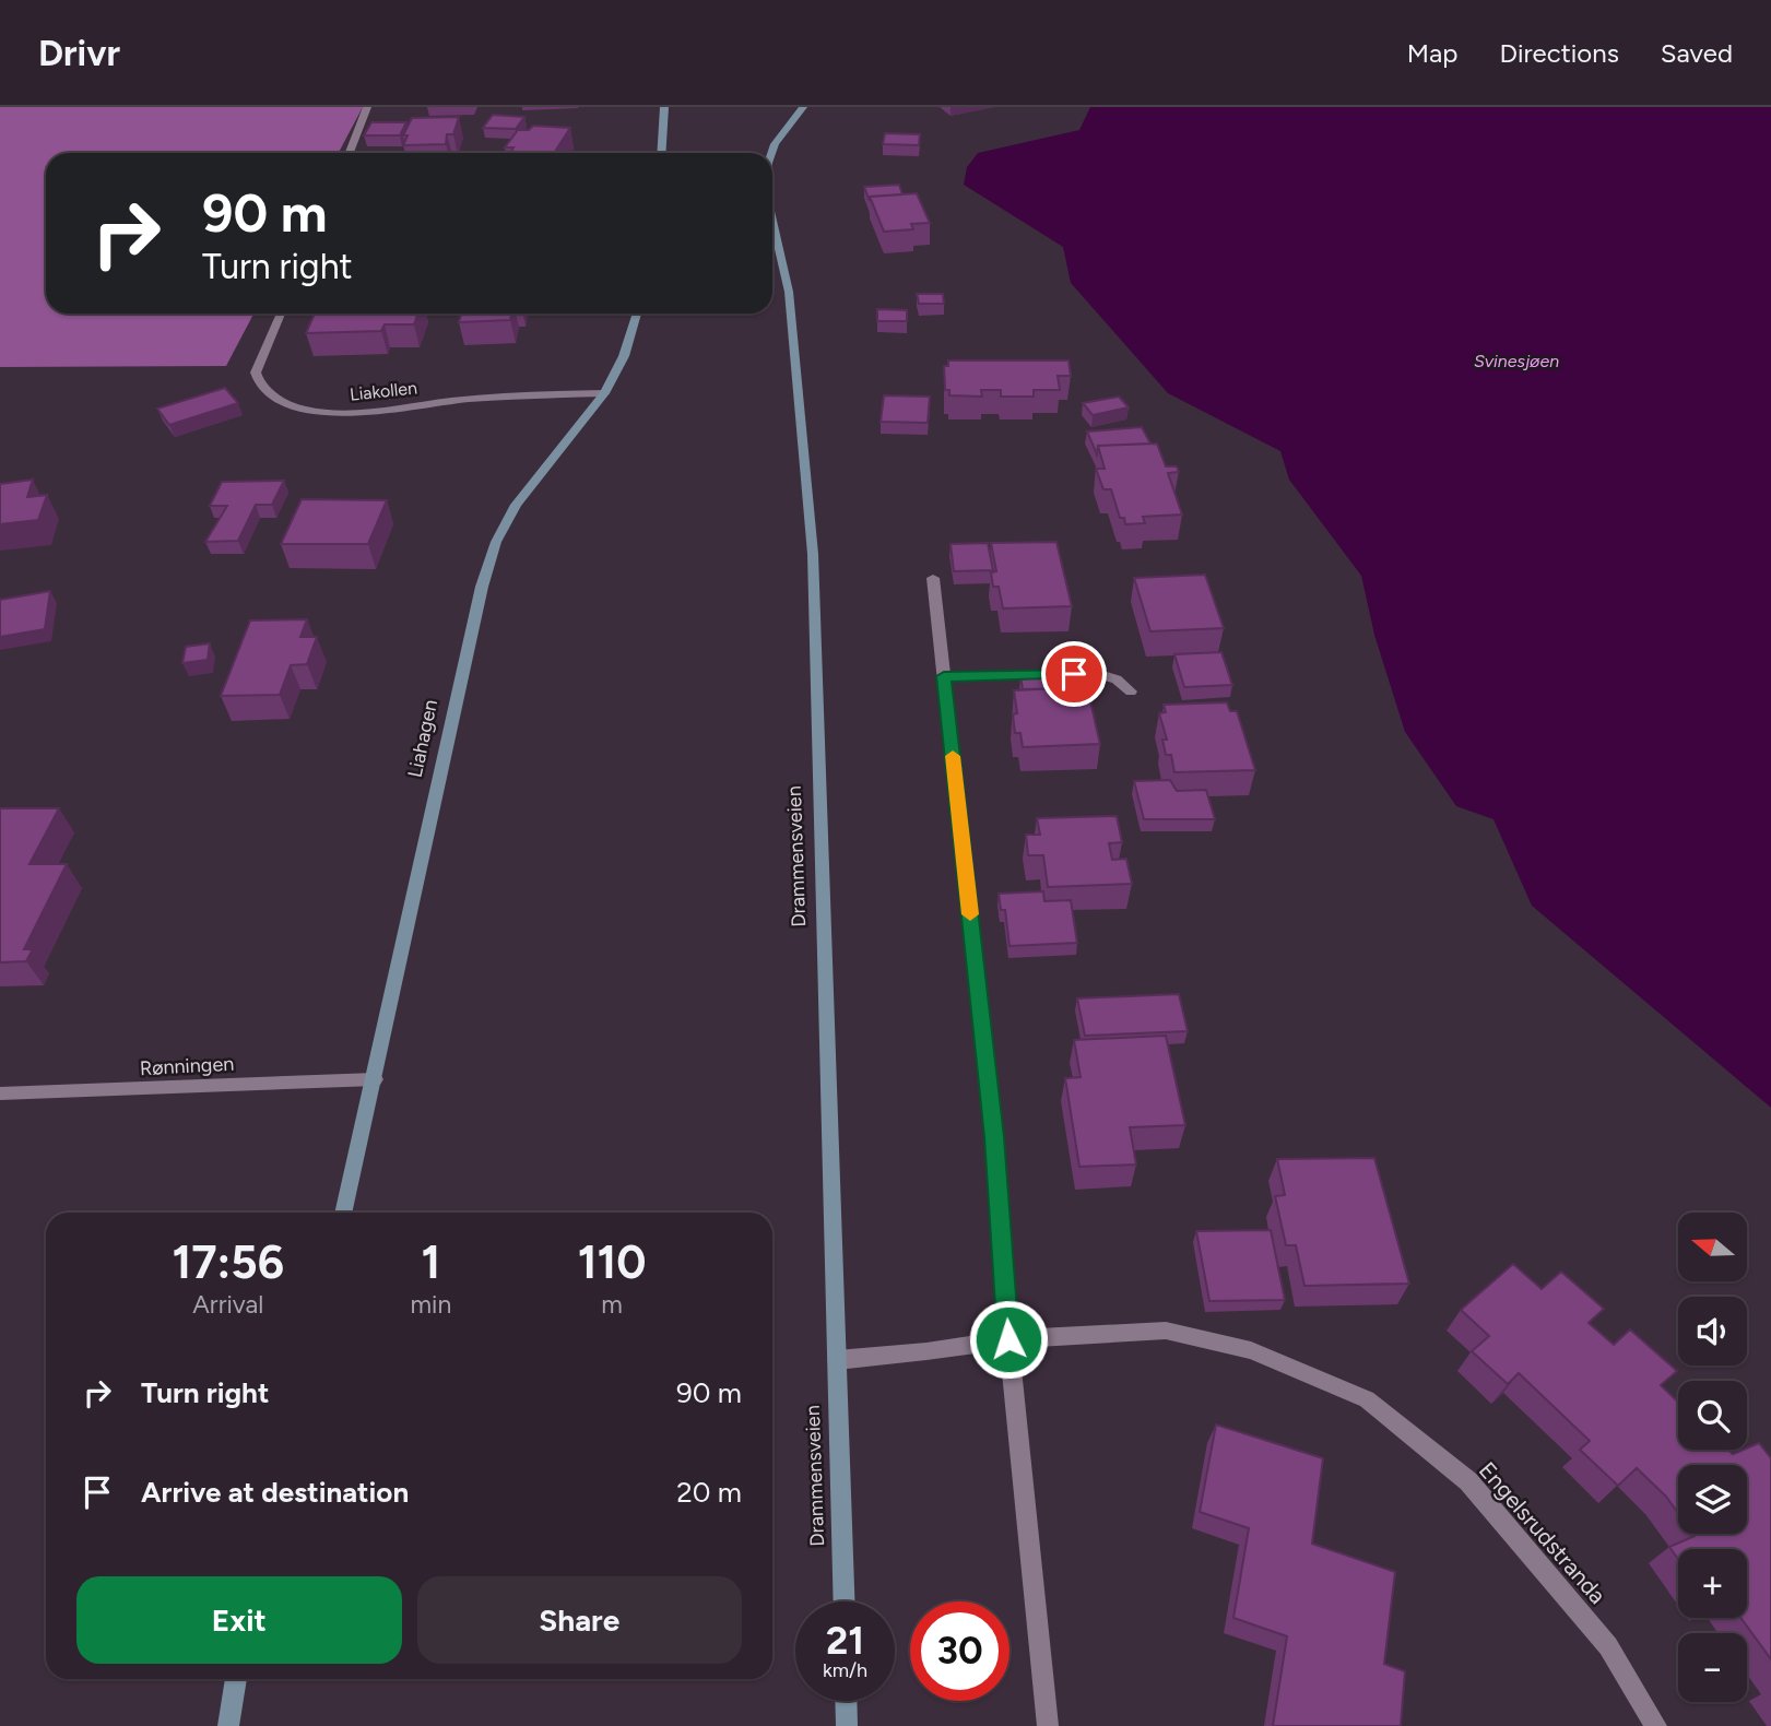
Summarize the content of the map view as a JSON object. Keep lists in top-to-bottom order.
{
  "streets": {
    "main road": ["Liahagen", "Drammensveien"],
    "street": ["Liakollen", "Rønningen", "Engelsrudstranda"]
  },
  "crossings": [
    ["Liakollen", "Liahagen"],
    ["Liahagen", "Rønningen"],
    ["Drammensveien", "Engelsrudstranda"]
  ],
  "water": ["Svinesjøen"],
  "north": "left",
  "page": {
    "header": "Drivr",
    "nav": ["Map", "Directions", "Saved"],
    "turn": ["90 m", "Turn right"],
    "map_buttons": ["+", "−"],
    "eta": [
      "17:56",
      "Arrival",
      "1",
      "min",
      "110",
      "m"
    ],
    "list": [
      {
        "name": "Turn right",
        "value": "90 m"
      },
      {
        "name": "Arrive at destination",
        "value": "20 m"
      }
    ],
    "buttons": ["Exit", "Share"],
    "speed": "21 km/h",
    "limit": "30"
  }
}
